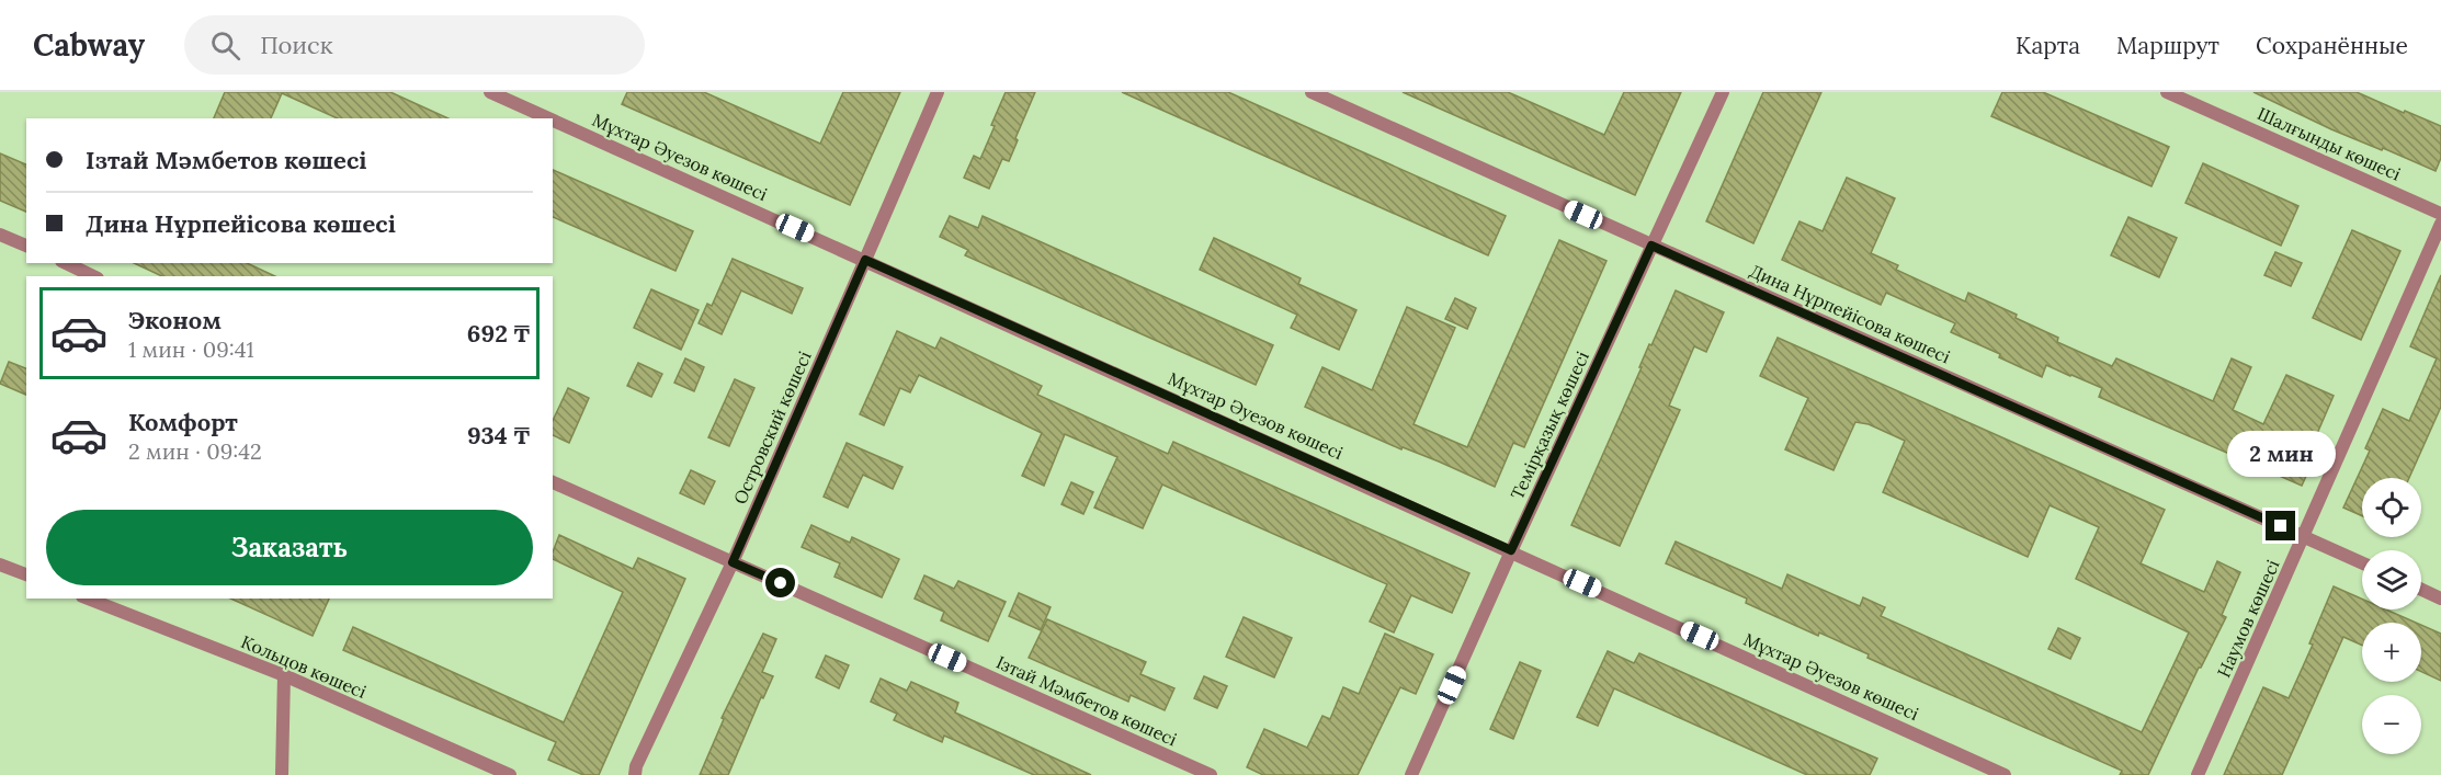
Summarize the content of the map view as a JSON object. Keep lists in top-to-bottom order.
{
  "streets": {
    "street": [
      "Шалғынды көшесі",
      "Мұхтар Әуезов көшесі",
      "Дина Нұрпейісова көшесі",
      "Темірқазық көшесі",
      "Островский көшесі",
      "Наумов көшесі",
      "Кольцов көшесі",
      "Ізтай Мәмбетов көшесі"
    ]
  },
  "crossings": [
    ["Мұхтар Әуезов көшесі", "Темірқазық көшесі"],
    ["Мұхтар Әуезов көшесі", "Островский көшесі"],
    ["Дина Нұрпейісова көшесі", "Темірқазық көшесі"],
    ["Дина Нұрпейісова көшесі", "Наумов көшесі"],
    ["Островский көшесі", "Ізтай Мәмбетов көшесі"]
  ],
  "page": {
    "header": "Cabway",
    "search": "Поиск",
    "nav": ["Карта", "Маршрут", "Сохранённые"],
    "banner": ["Ізтай Мәмбетов көшесі", "Дина Нұрпейісова көшесі"],
    "list": [
      {
        "name": "Эконом",
        "note": "1 мин · 09:41",
        "value": "692 ₸"
      },
      {
        "name": "Комфорт",
        "note": "2 мин · 09:42",
        "value": "934 ₸"
      }
    ],
    "bubble": "2 мин",
    "map_buttons": ["+", "−"],
    "buttons": "Заказать"
  }
}
